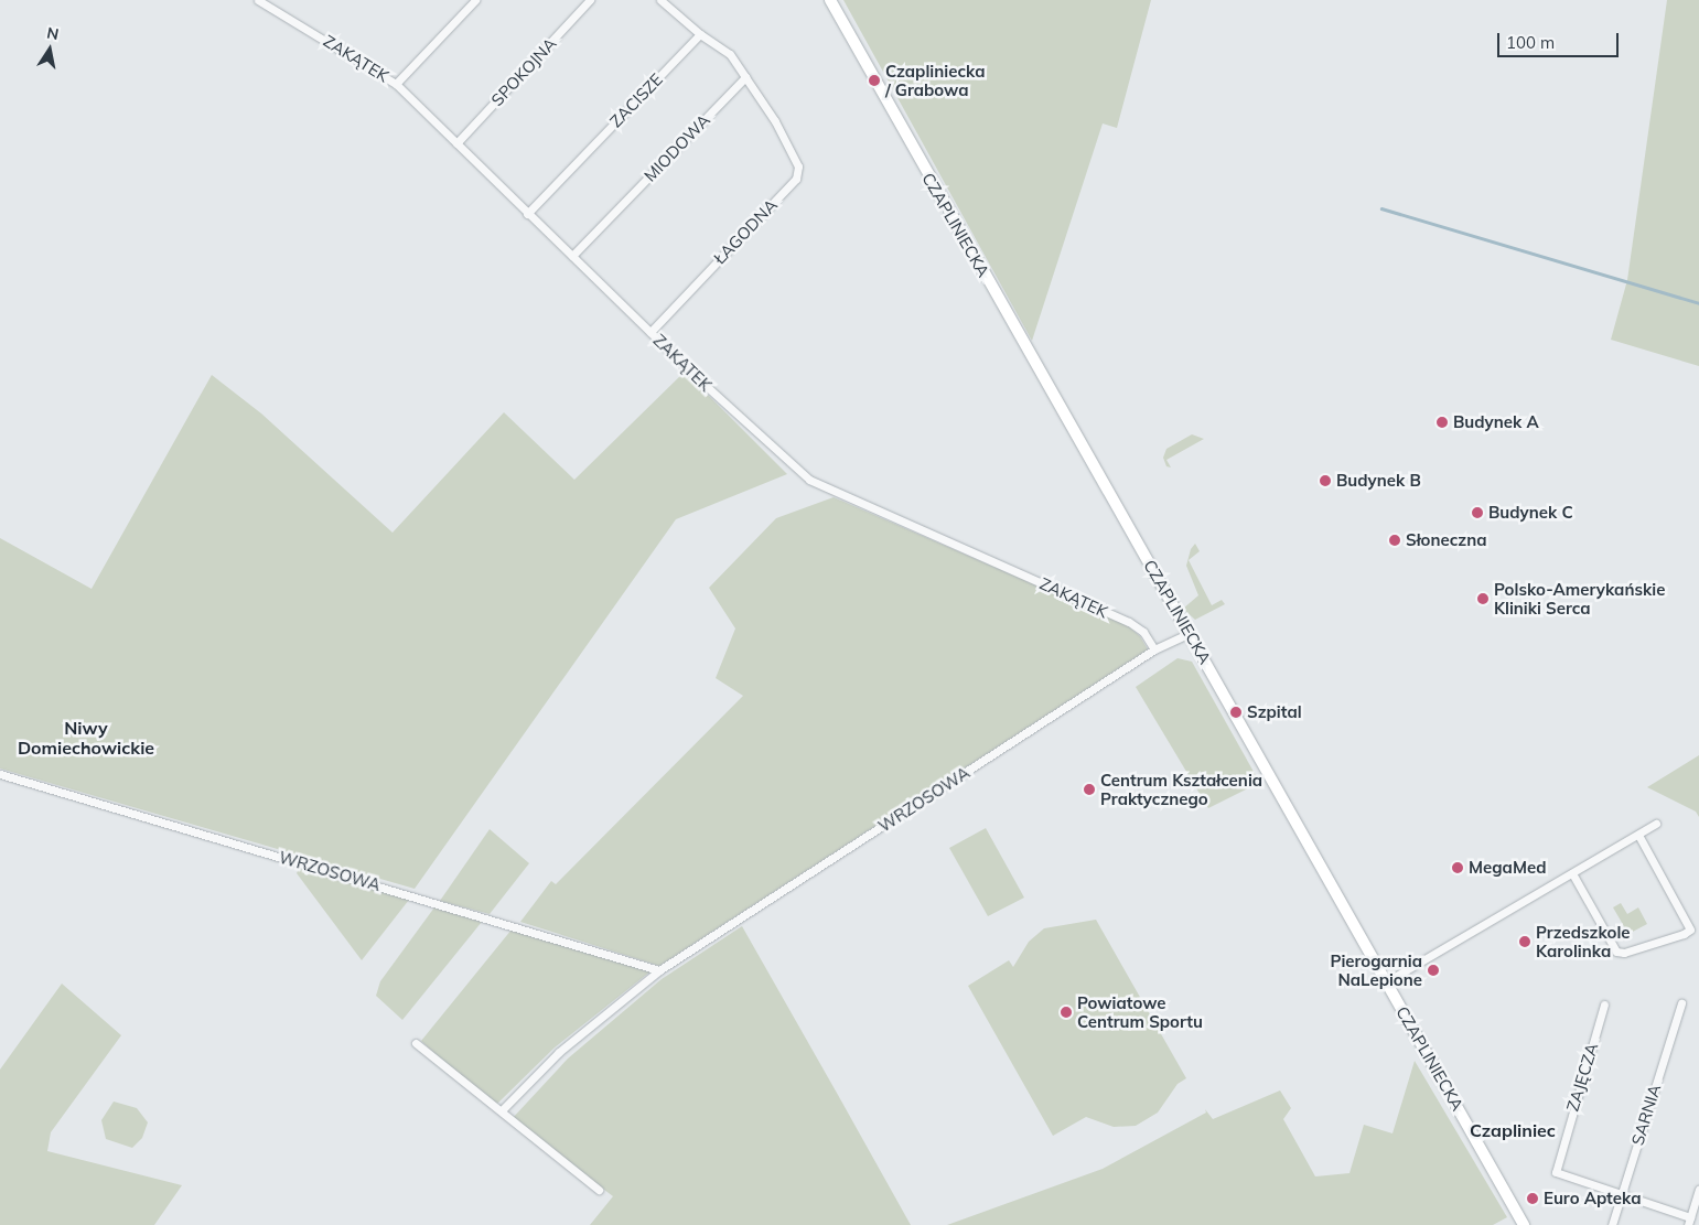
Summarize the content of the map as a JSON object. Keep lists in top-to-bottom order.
{
  "streets": {
    "main road": ["CZAPLINIECKA"],
    "street": [
      "ZAKĄTEK",
      "SPOKOJNA",
      "ZACISZE",
      "MIODOWA",
      "ŁAGODNA",
      "WRZOSOWA",
      "ZAJĘCZA",
      "SARNIA"
    ]
  },
  "crossings": [
    ["ZAKĄTEK", "SPOKOJNA"],
    ["ZAKĄTEK", "ZACISZE"],
    ["ZAKĄTEK", "MIODOWA"],
    ["ZAKĄTEK", "ŁAGODNA"],
    ["ZAKĄTEK", "WRZOSOWA"],
    ["MIODOWA", "ŁAGODNA"],
    ["CZAPLINIECKA", "WRZOSOWA"],
    ["ZAJĘCZA", "SARNIA"]
  ],
  "districts": ["Niwy Domiechowickie", "Czapliniec"],
  "places": [
    "Czapliniecka / Grabowa",
    "Budynek A",
    "Budynek B",
    "Budynek C",
    "Słoneczna",
    "Polsko-Amerykańskie Kliniki Serca",
    "Szpital",
    "Centrum Kształcenia Praktycznego",
    "MegaMed",
    "Przedszkole Karolinka",
    "Pierogarnia NaLepione",
    "Powiatowe Centrum Sportu",
    "Euro Apteka"
  ],
  "scale_bar": "100 m",
  "north": "top"
}
